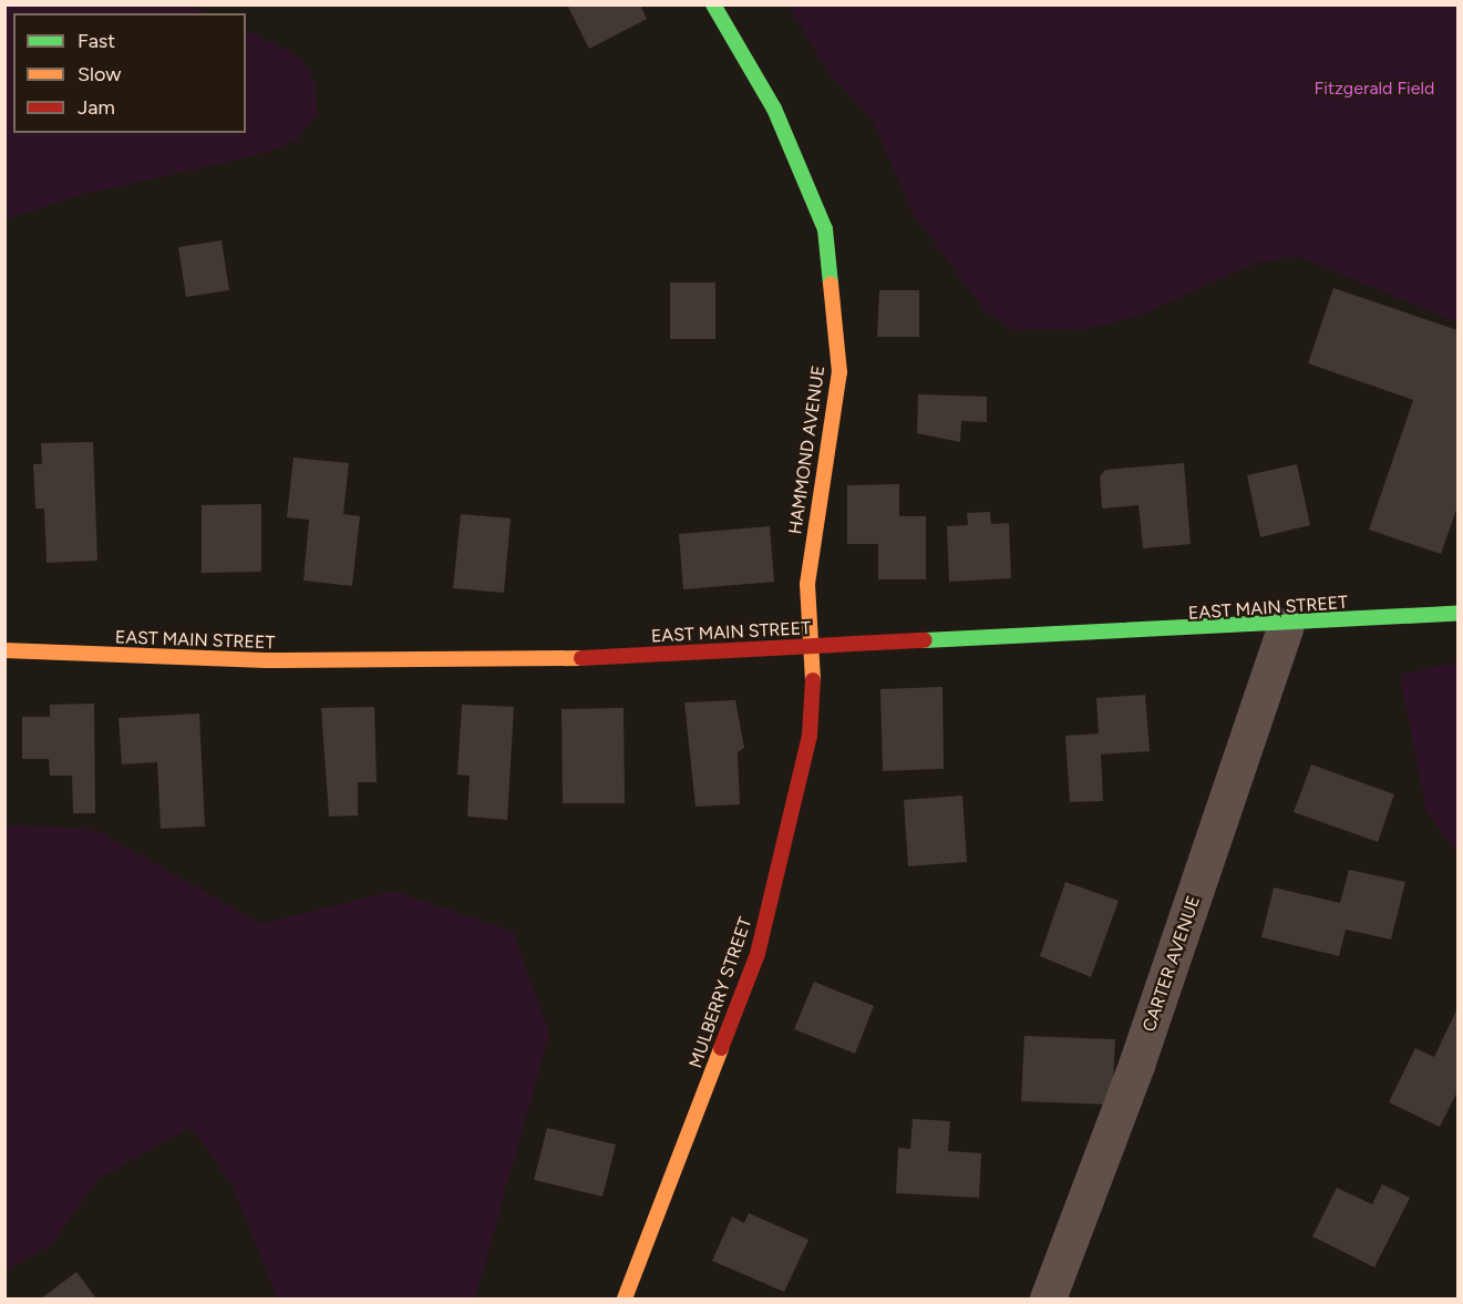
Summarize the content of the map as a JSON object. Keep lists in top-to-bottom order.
{
  "streets": {
    "main road": ["HAMMOND AVENUE", "EAST MAIN STREET", "MULBERRY STREET"],
    "street": ["CARTER AVENUE"]
  },
  "crossings": [
    ["HAMMOND AVENUE", "EAST MAIN STREET"],
    ["HAMMOND AVENUE", "MULBERRY STREET"],
    ["EAST MAIN STREET", "CARTER AVENUE"],
    ["EAST MAIN STREET", "MULBERRY STREET"]
  ],
  "parks": ["Fitzgerald Field"],
  "legend": ["Fast", "Slow", "Jam"]
}
